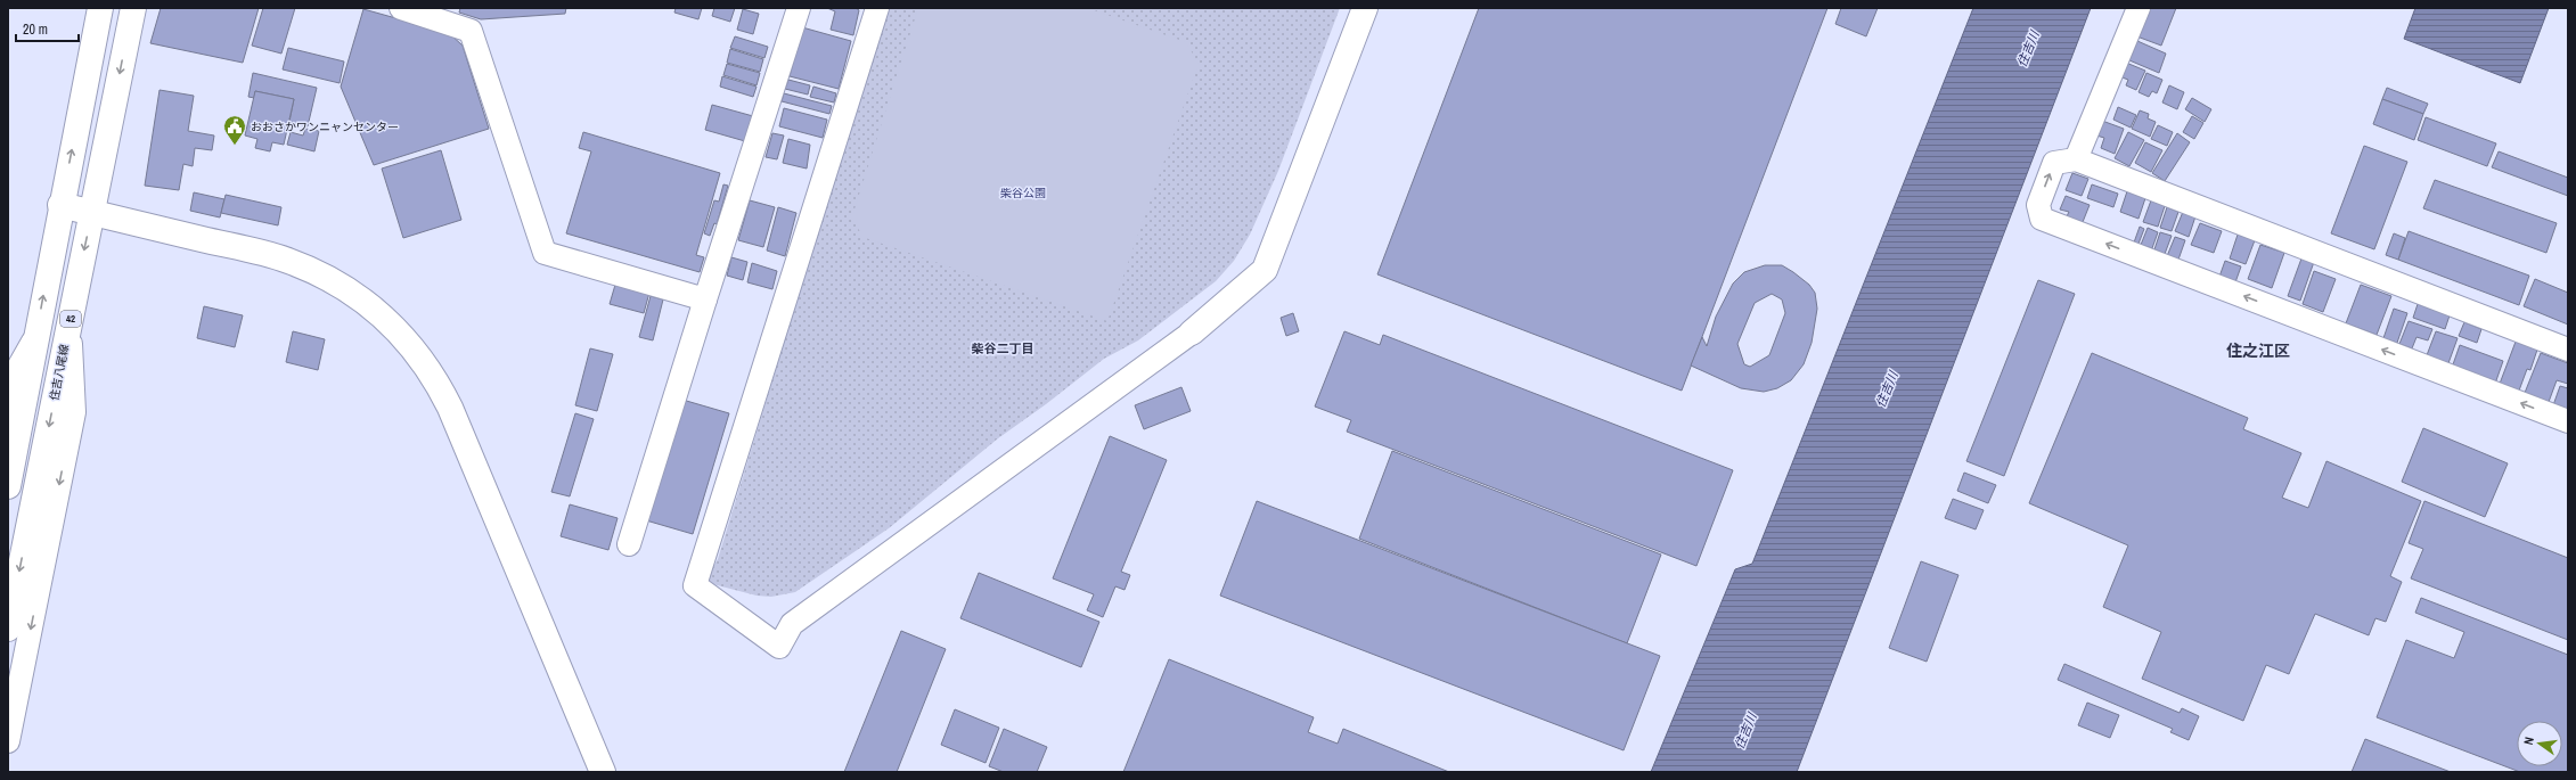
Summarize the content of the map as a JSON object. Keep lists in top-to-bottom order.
{
  "streets": {
    "street": ["42", "住吉八尾線"]
  },
  "districts": ["柴谷二丁目", "住之江区"],
  "water": ["住吉川"],
  "parks": ["柴谷公園"],
  "places": {
    "public building": ["おおさかワンニャンセンター"]
  },
  "scale_bar": "20 m",
  "north": "left"
}
